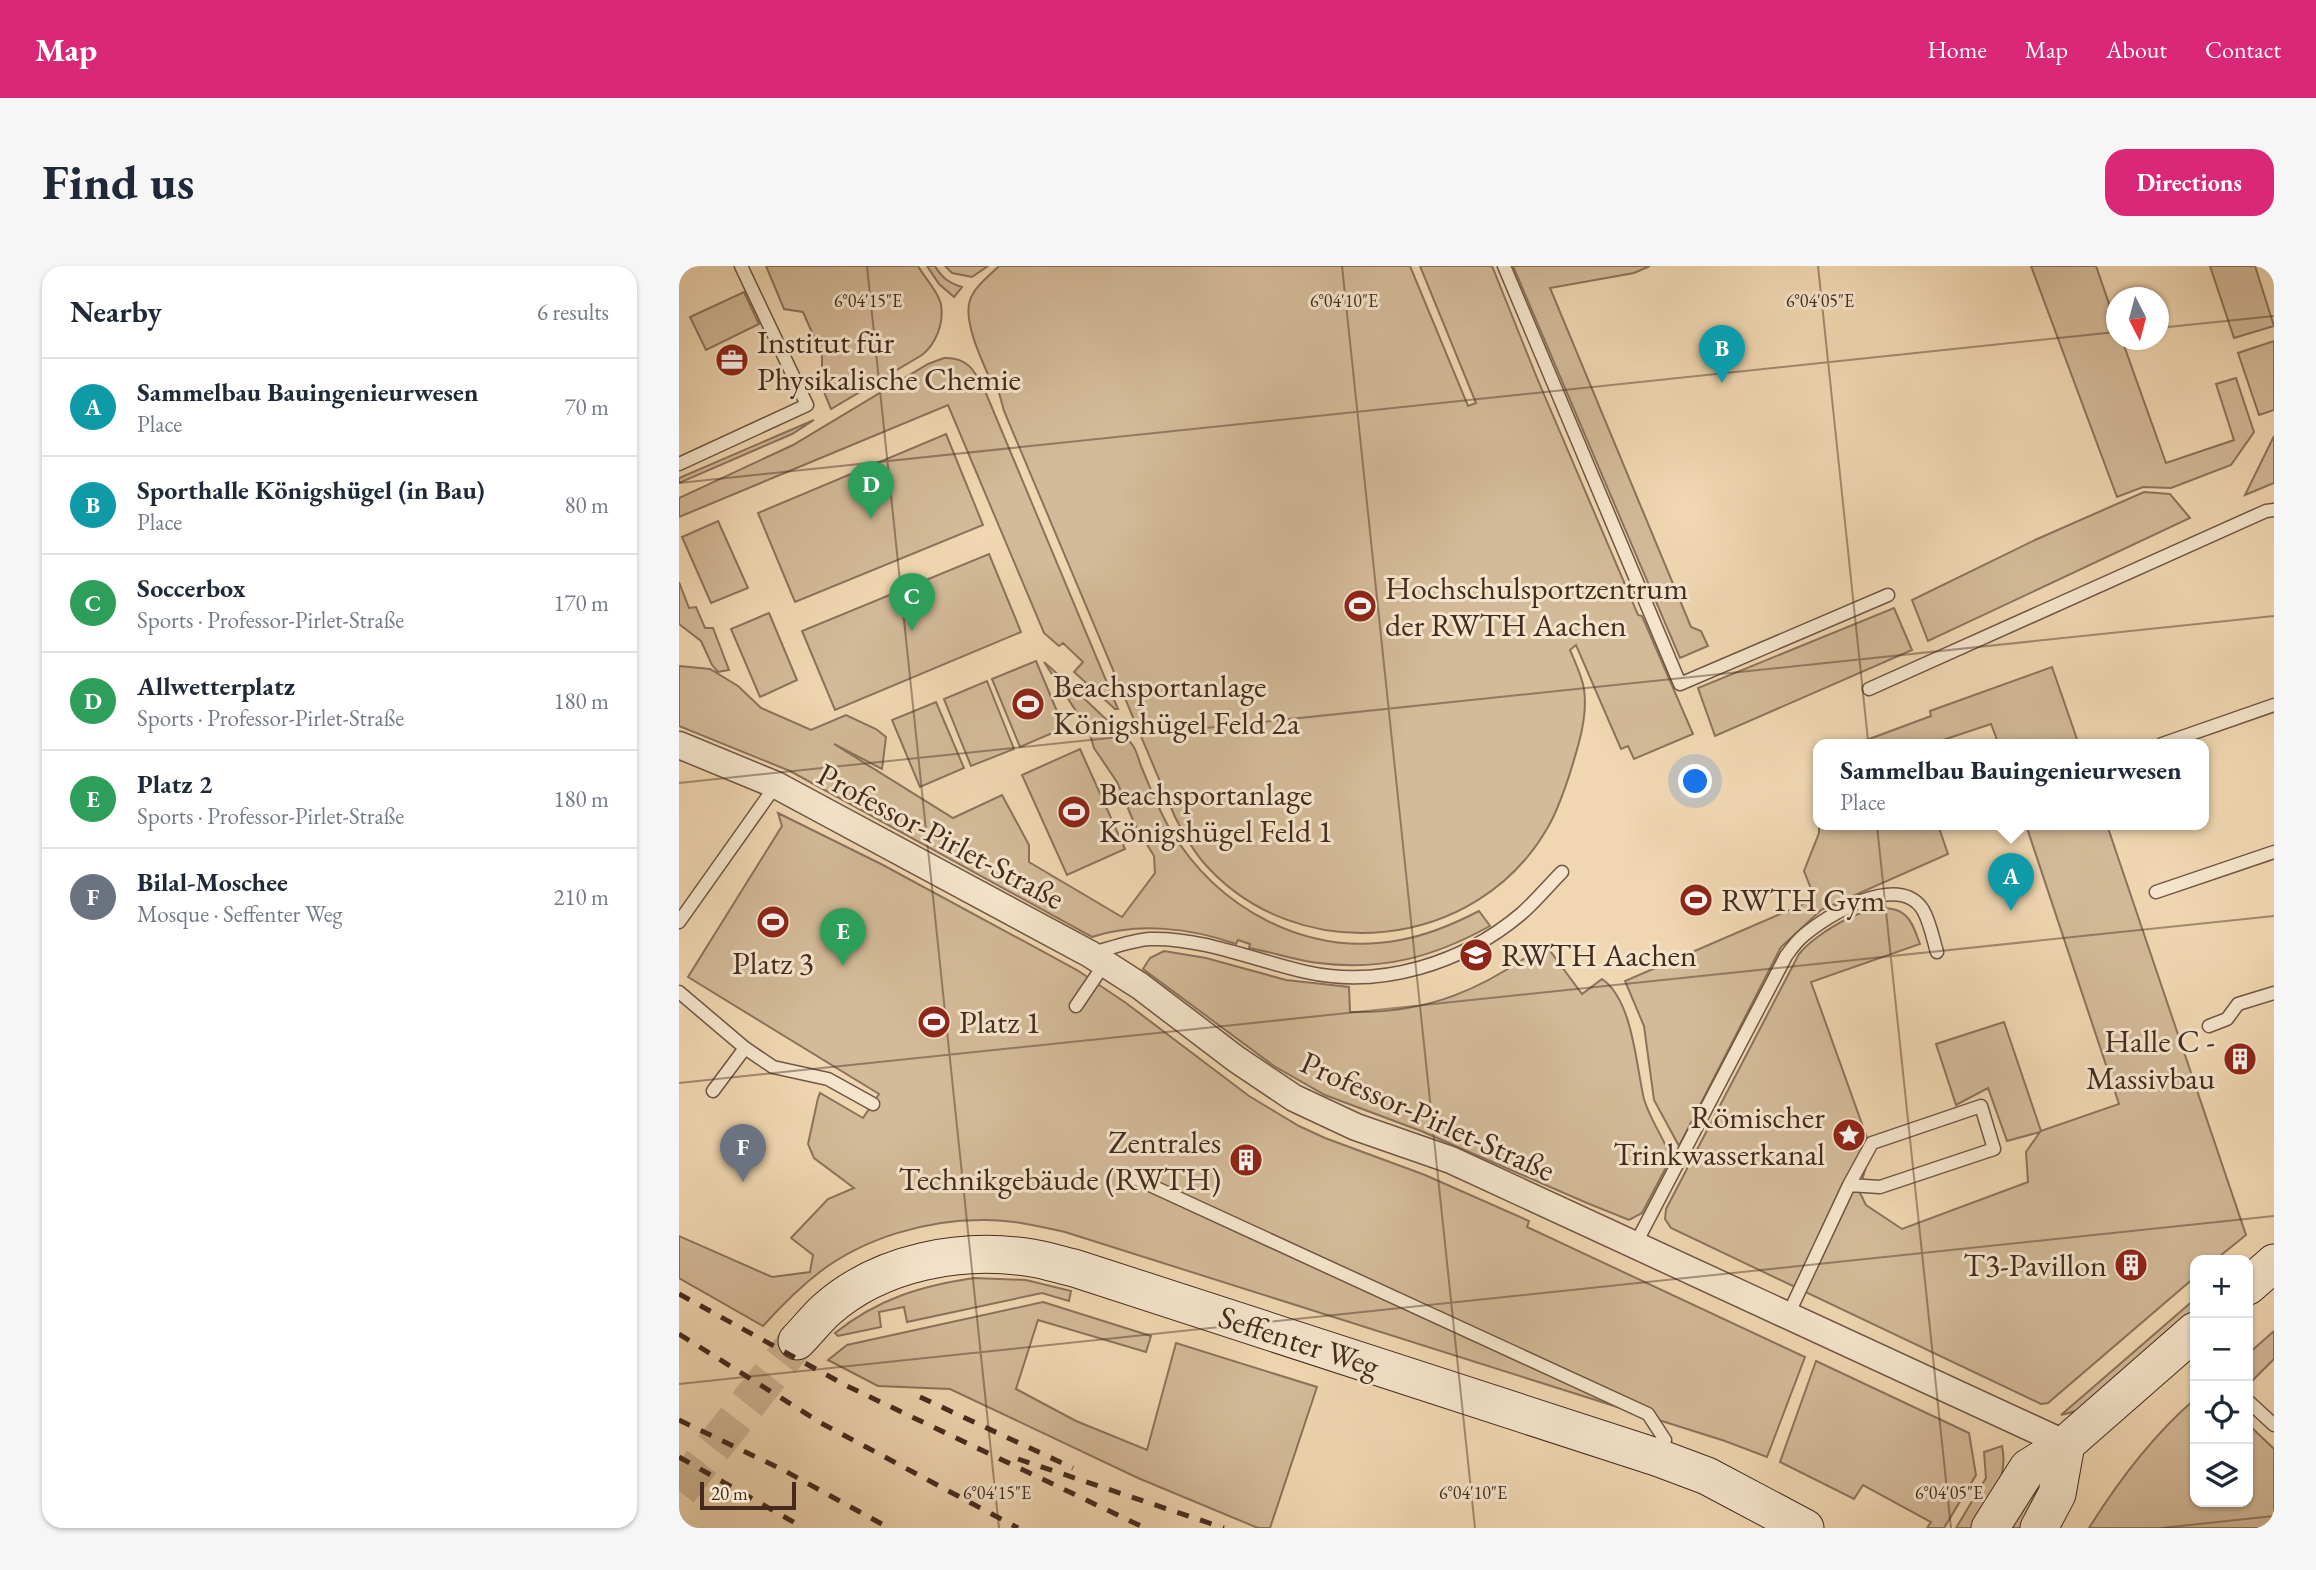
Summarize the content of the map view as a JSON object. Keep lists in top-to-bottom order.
{
  "streets": {
    "street": ["Professor-Pirlet-Straße", "Seffenter Weg"]
  },
  "places": {
    "office": ["Institut für Physikalische Chemie"],
    "sports": [
      "Hochschulsportzentrum der RWTH Aachen",
      "Beachsportanlage Königshügel Feld 2a",
      "Beachsportanlage Königshügel Feld 1",
      "RWTH Gym",
      "Platz 3",
      "Platz 1"
    ],
    "school or university": ["RWTH Aachen"],
    "building": ["Halle C - Massivbau", "Zentrales Technikgebäude (RWTH)", "T3-Pavillon"],
    "place": ["Römischer Trinkwasserkanal"]
  },
  "scale_bar": "20 m",
  "north": "bottom",
  "page": {
    "header": "Map",
    "nav": [
      "Home",
      "Map",
      "About",
      "Contact"
    ],
    "buttons": "Directions",
    "title": "Find us",
    "heading": ["Nearby", "6 results"],
    "pins": [
      "B",
      "D",
      "C",
      "A",
      "E",
      "F"
    ],
    "list": [
      {
        "mark": "A",
        "name": "Sammelbau Bauingenieurwesen",
        "note": "Place",
        "value": "70 m"
      },
      {
        "mark": "B",
        "name": "Sporthalle Königshügel (in Bau)",
        "note": "Place",
        "value": "80 m"
      },
      {
        "mark": "C",
        "name": "Soccerbox",
        "note": "Sports · Professor-Pirlet-Straße",
        "value": "170 m"
      },
      {
        "mark": "D",
        "name": "Allwetterplatz",
        "note": "Sports · Professor-Pirlet-Straße",
        "value": "180 m"
      },
      {
        "mark": "E",
        "name": "Platz 2",
        "note": "Sports · Professor-Pirlet-Straße",
        "value": "180 m"
      },
      {
        "mark": "F",
        "name": "Bilal-Moschee",
        "note": "Mosque · Seffenter Weg",
        "value": "210 m"
      }
    ],
    "popup": ["Sammelbau Bauingenieurwesen", "Place"],
    "map_buttons": ["+", "−"],
    "scale": "20 m"
  },
  "coordinates": ["6°04'15\"E", "6°04'10\"E", "6°04'05\"E"]
}
